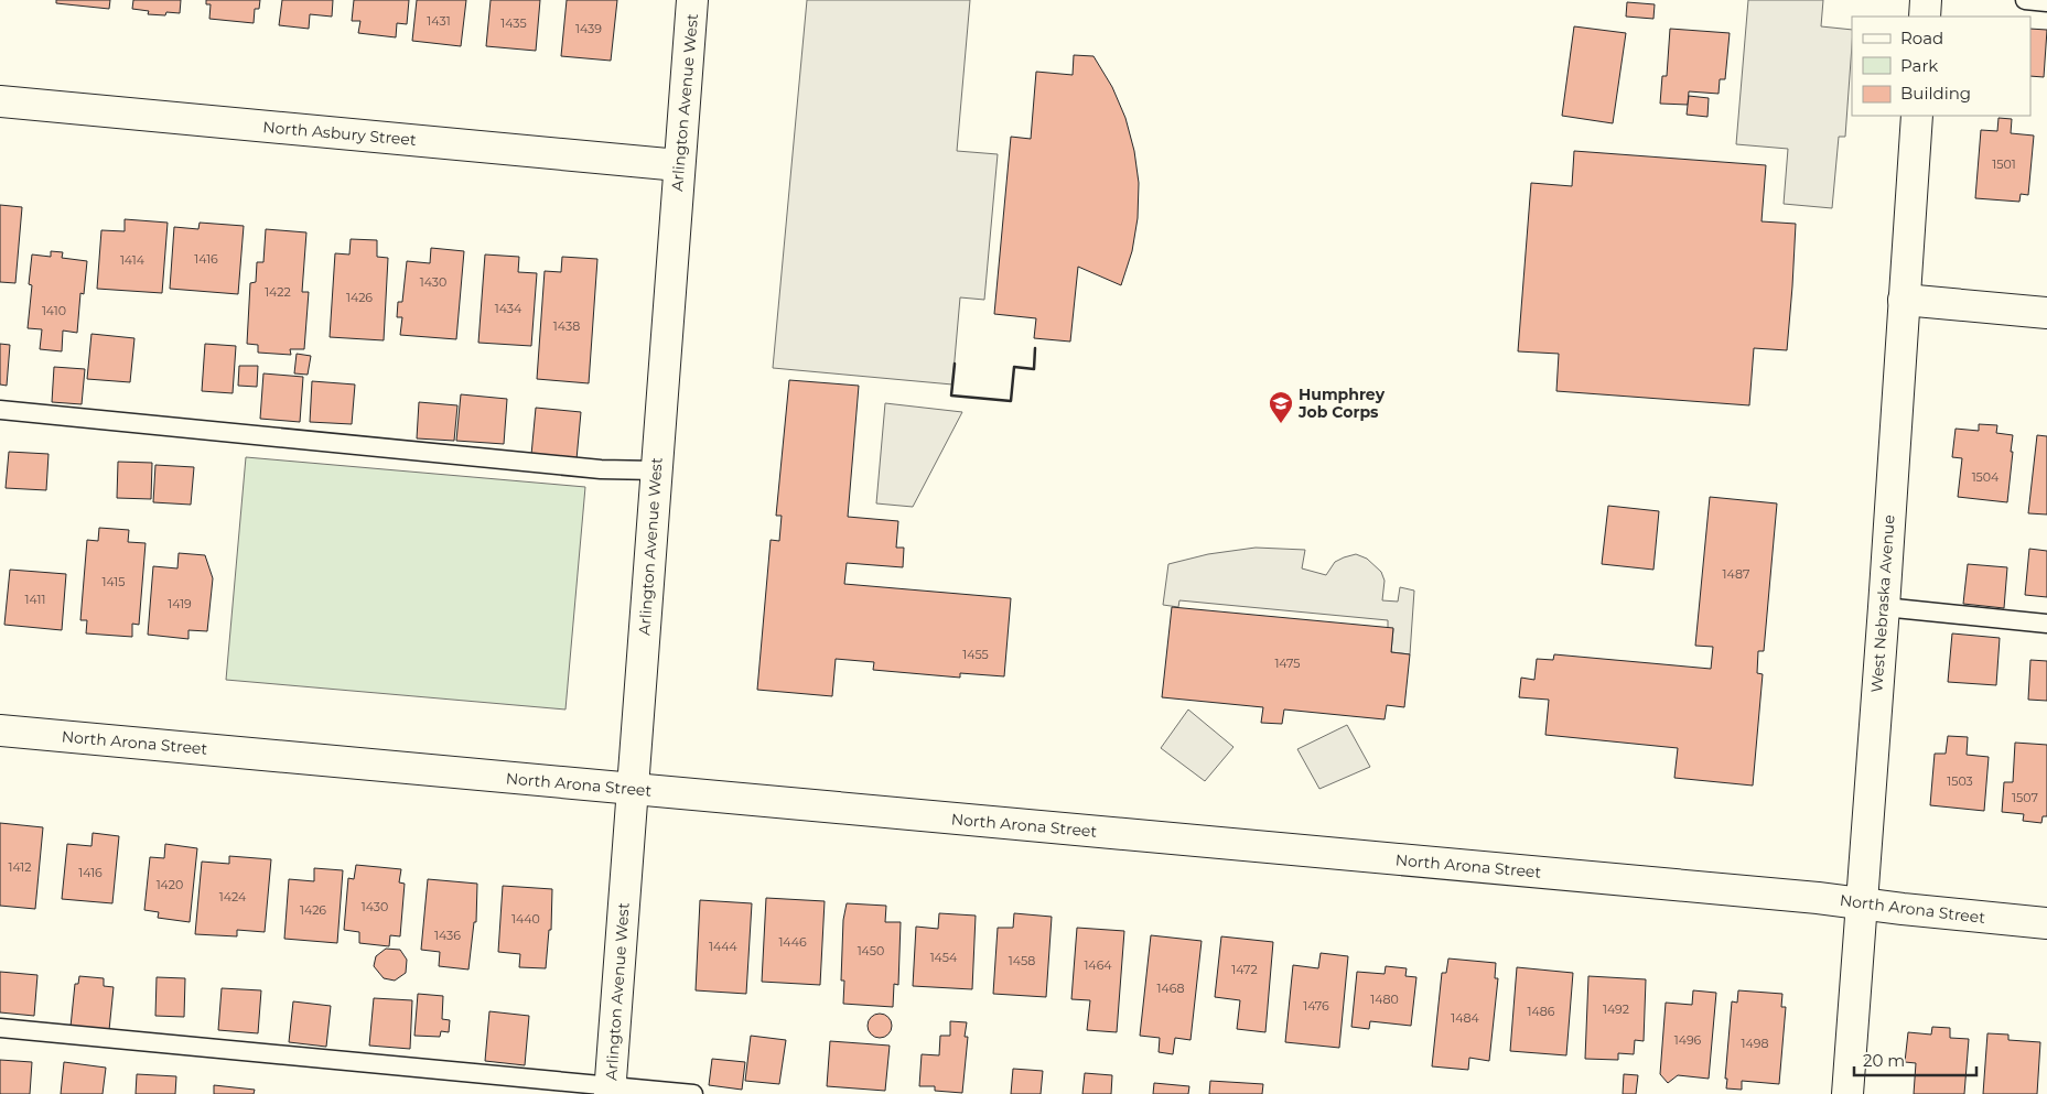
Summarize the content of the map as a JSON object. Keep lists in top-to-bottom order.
{
  "streets": {
    "street": [
      "Arlington Avenue West",
      "North Asbury Street",
      "West Nebraska Avenue",
      "North Arona Street"
    ]
  },
  "crossings": [
    ["Arlington Avenue West", "North Asbury Street"],
    ["Arlington Avenue West", "North Arona Street"],
    ["West Nebraska Avenue", "North Arona Street"]
  ],
  "places": {
    "school or university": ["Humphrey Job Corps"]
  },
  "house_numbers": [
    "1431",
    "1435",
    "1439",
    "1501",
    "1416",
    "1414",
    "1430",
    "1422",
    "1426",
    "1434",
    "1410",
    "1438",
    "1504",
    "1487",
    "1415",
    "1411",
    "1419",
    "1455",
    "1475",
    "1503",
    "1507",
    "1412",
    "1416",
    "1420",
    "1424",
    "1430",
    "1426",
    "1440",
    "1436",
    "1446",
    "1444",
    "1450",
    "1454",
    "1458",
    "1464",
    "1472",
    "1468",
    "1480",
    "1476",
    "1492",
    "1486",
    "1484",
    "1496",
    "1498"
  ],
  "legend": ["Road", "Park", "Building"],
  "scale_bar": "20 m"
}
